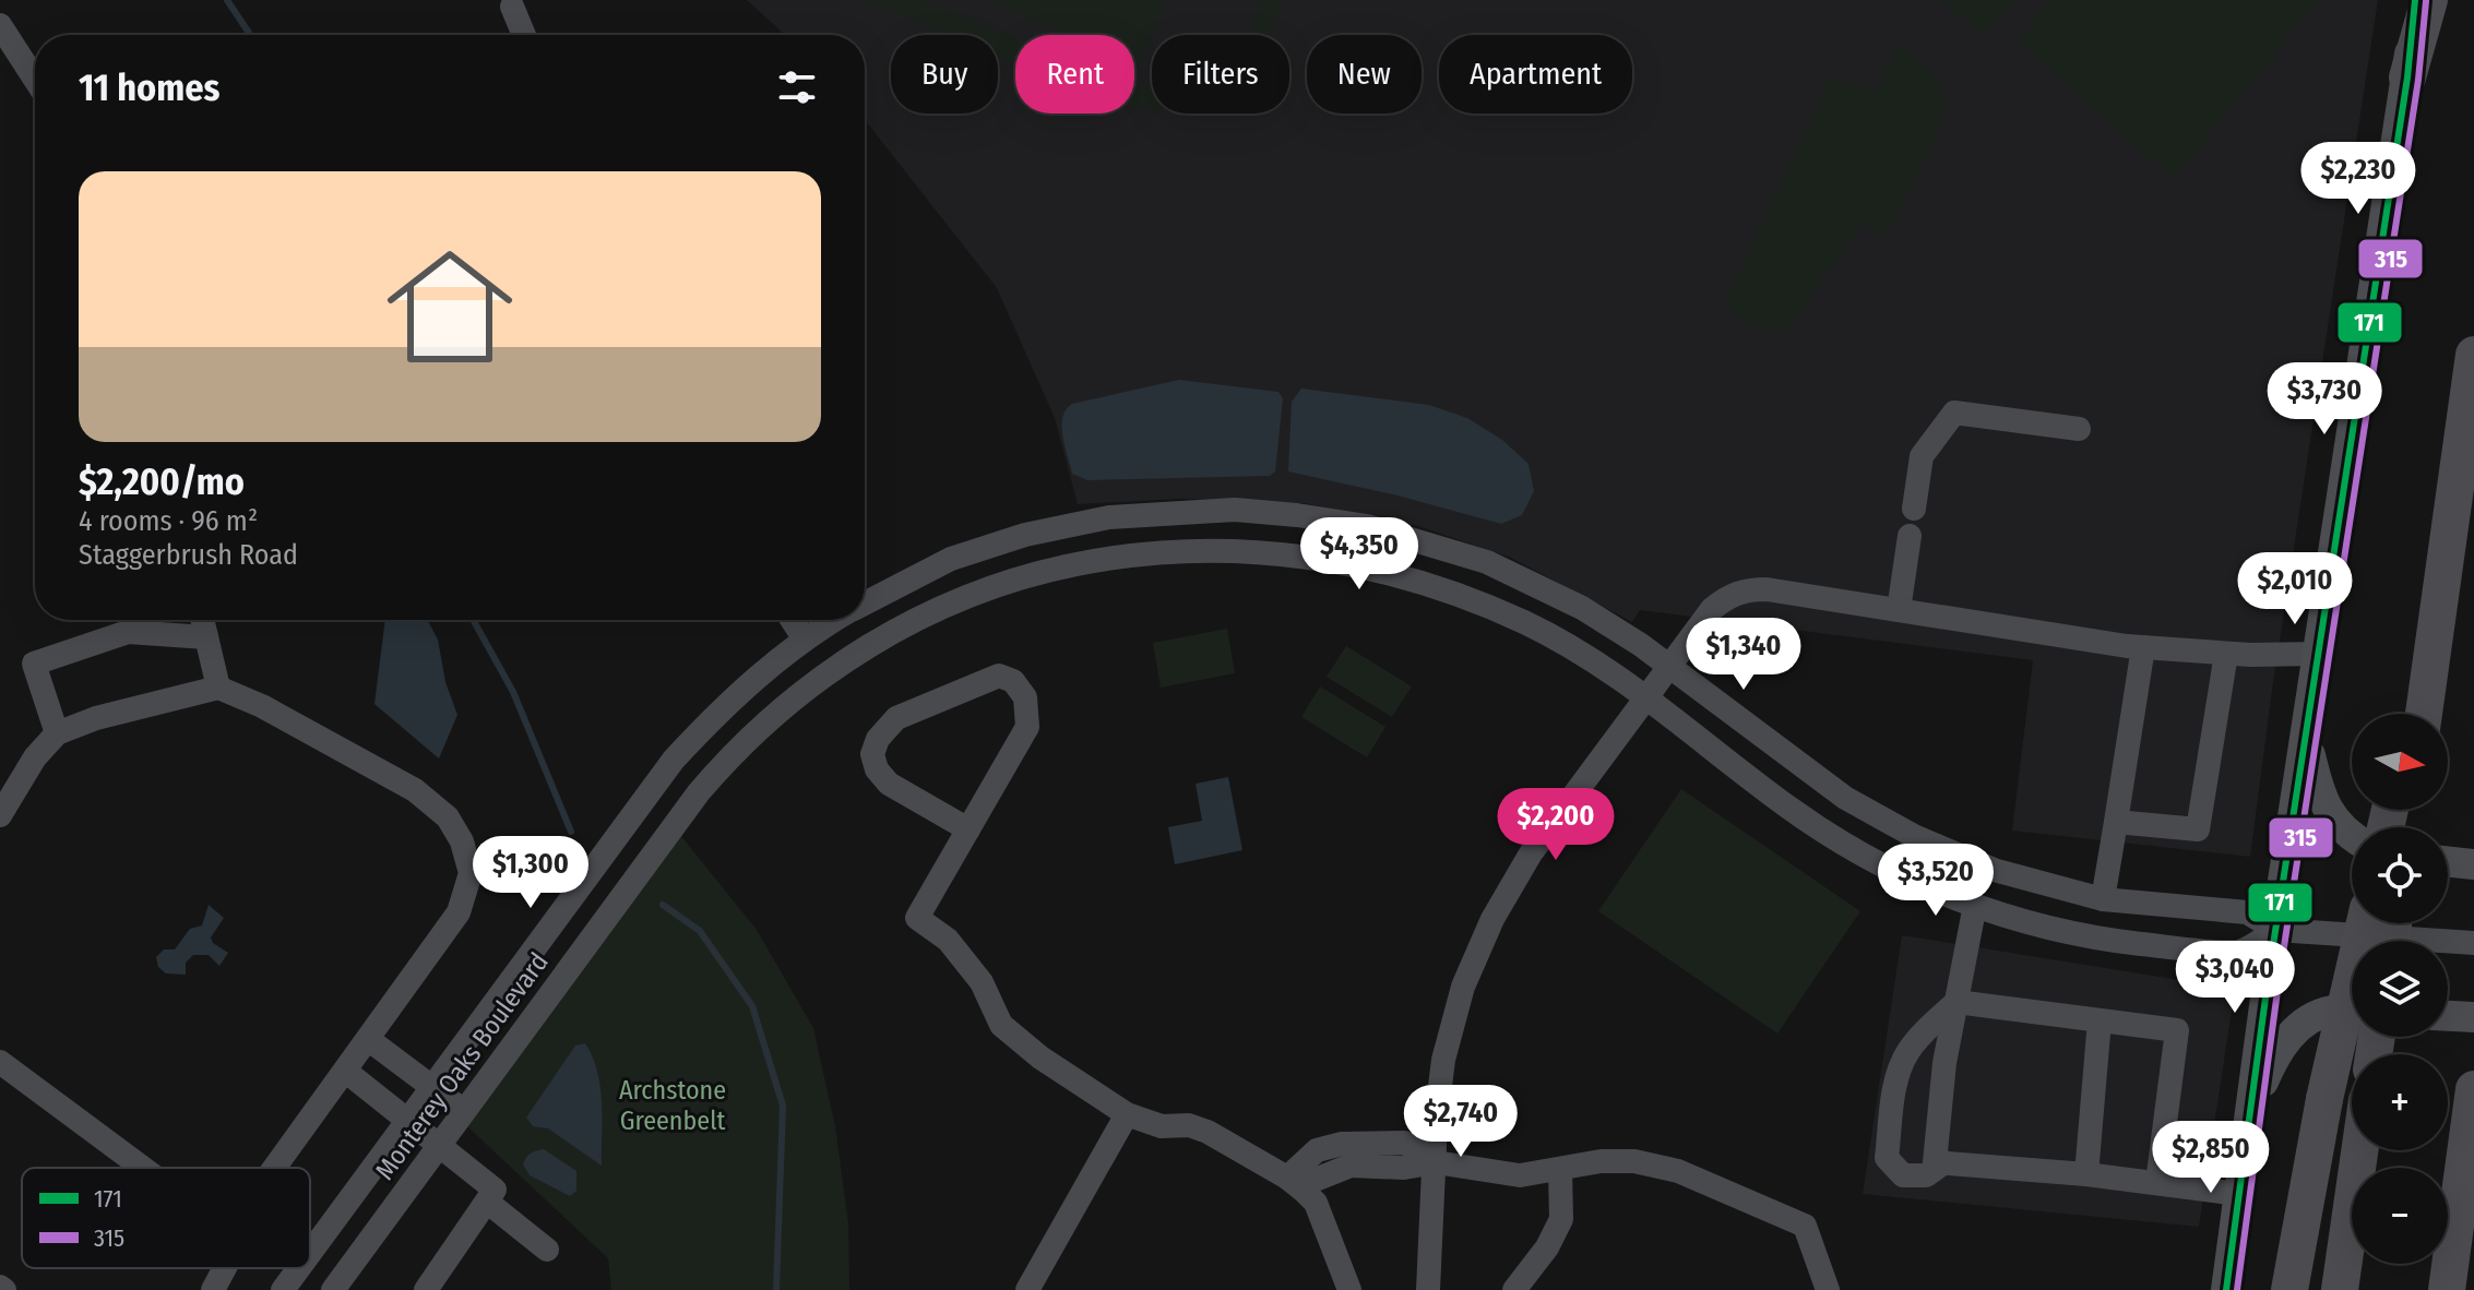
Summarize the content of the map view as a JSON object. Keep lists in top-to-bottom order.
{
  "streets": {
    "street": ["Monterey Oaks Boulevard"]
  },
  "parks": ["Archstone Greenbelt"],
  "lines": ["transit line 171", "transit line 315"],
  "legend": ["171", "315"],
  "north": "right",
  "page": {
    "chip": [
      "Buy",
      "Rent",
      "Filters",
      "New",
      "Apartment"
    ],
    "heading": "11 homes",
    "list": [
      {
        "name": "$2,200/mo",
        "note": "4 rooms · 96 m² · Staggerbrush Road"
      }
    ],
    "price": [
      "$2,230",
      "$3,730",
      "$4,350",
      "$2,010",
      "$1,340",
      "$2,200",
      "$1,300",
      "$3,520",
      "$3,040",
      "$2,740",
      "$2,850"
    ],
    "map_buttons": ["+", "−"]
  }
}
